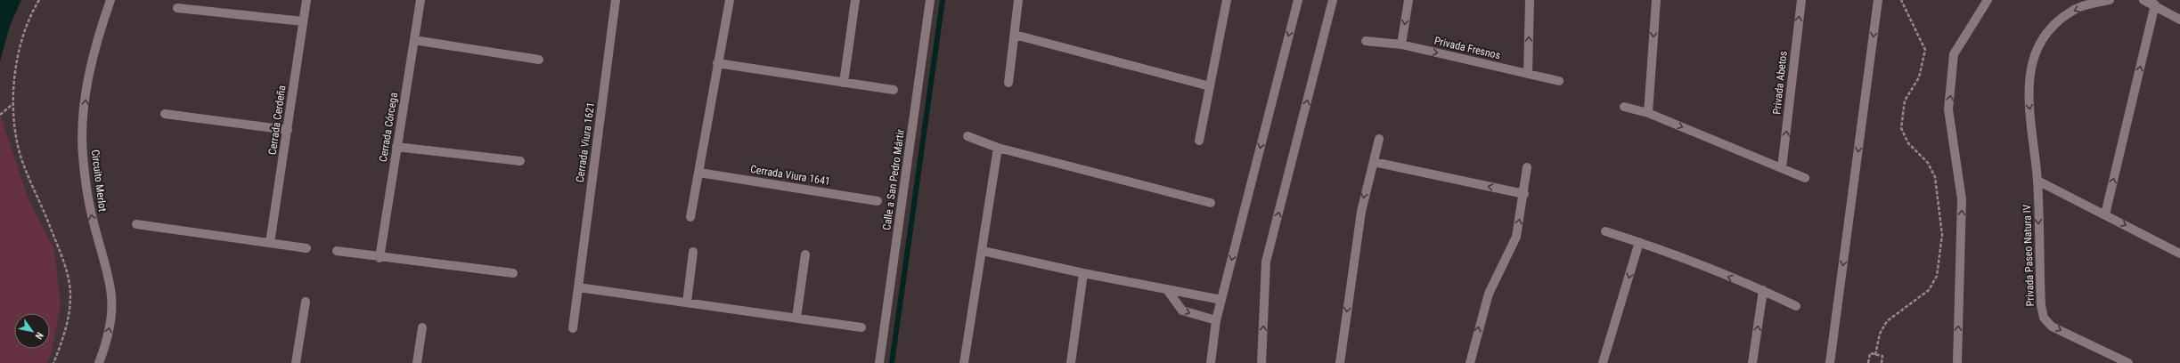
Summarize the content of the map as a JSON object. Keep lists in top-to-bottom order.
{
  "streets": {
    "street": [
      "Privada Fresnos",
      "Privada Abetos",
      "Cerrada Cerdeña",
      "Cerrada Córcega",
      "Cerrada Viura 1621",
      "Cerrada Viura 1641",
      "Calle a San Pedro Mártir",
      "Circuito Merlot",
      "Privada Paseo Natura IV"
    ]
  },
  "one_way": ["Privada Fresnos", "Circuito Merlot"],
  "north": "bottom right"
}
